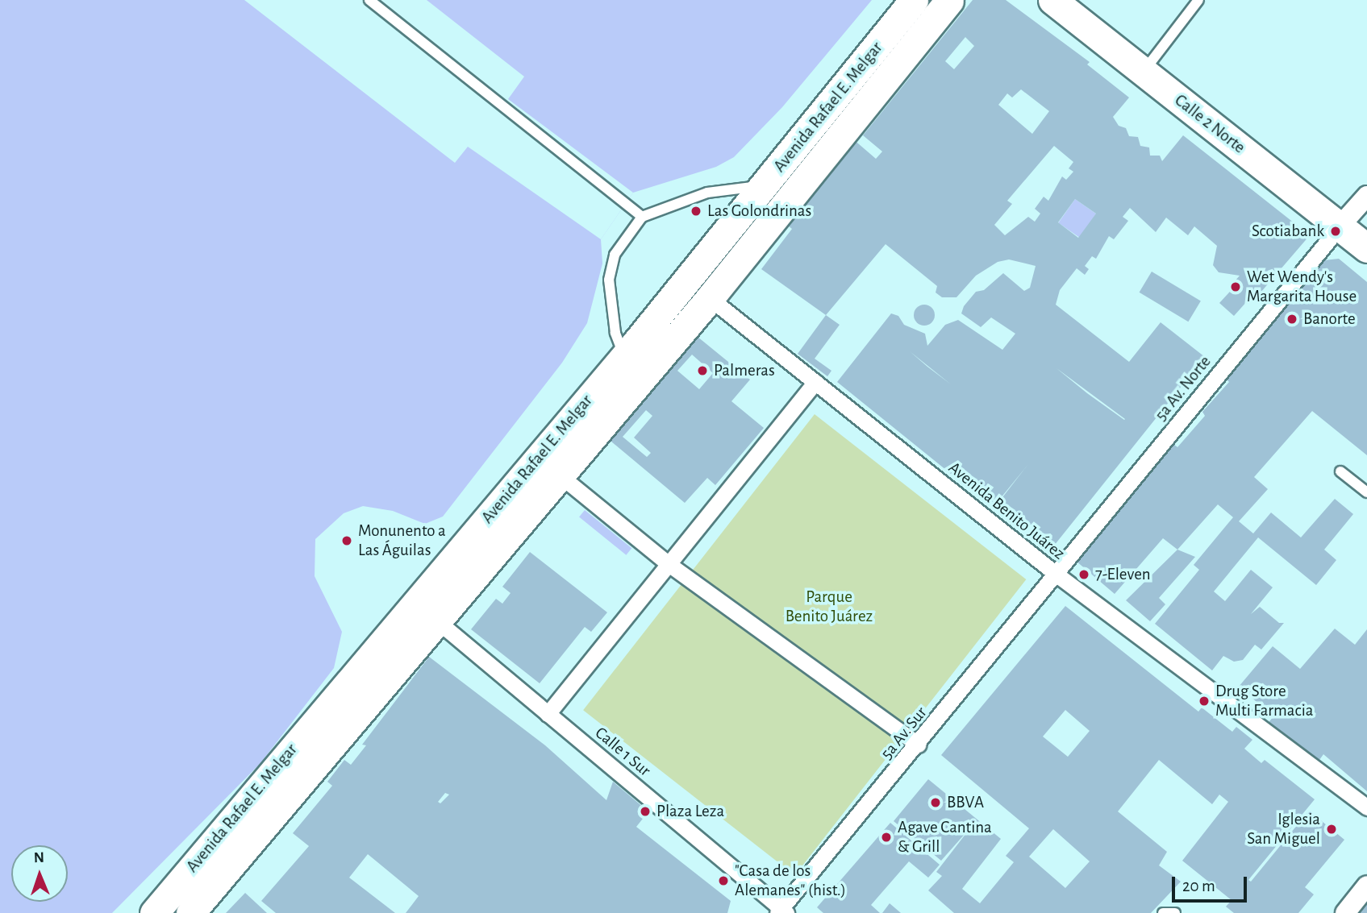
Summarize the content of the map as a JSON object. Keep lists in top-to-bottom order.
{
  "streets": {
    "main road": ["Avenida Rafael E. Melgar", "Calle 2 Norte"],
    "street": [
      "5a Av. Norte",
      "Avenida Benito Juárez",
      "5a Av. Sur",
      "Calle 1 Sur"
    ]
  },
  "crossings": [
    ["Avenida Rafael E. Melgar", "Avenida Benito Juárez"],
    ["Avenida Rafael E. Melgar", "Calle 1 Sur"],
    ["Calle 2 Norte", "5a Av. Norte"],
    ["5a Av. Norte", "Avenida Benito Juárez"],
    ["5a Av. Norte", "5a Av. Sur"],
    ["Avenida Benito Juárez", "5a Av. Sur"],
    ["5a Av. Sur", "Calle 1 Sur"]
  ],
  "parks": ["Parque Benito Juárez"],
  "places": [
    "Las Golondrinas",
    "Scotiabank",
    "Wet Wendy's Margarita House",
    "Banorte",
    "Palmeras",
    "Monunento a Las Águilas",
    "7-Eleven",
    "Drug Store Multi Farmacia",
    "BBVA",
    "Plaza Leza",
    "Iglesia San Miguel",
    "Agave Cantina & Grill",
    "\"Casa de los Alemanes\" (hist.)"
  ],
  "scale_bar": "20 m",
  "north": "top"
}
